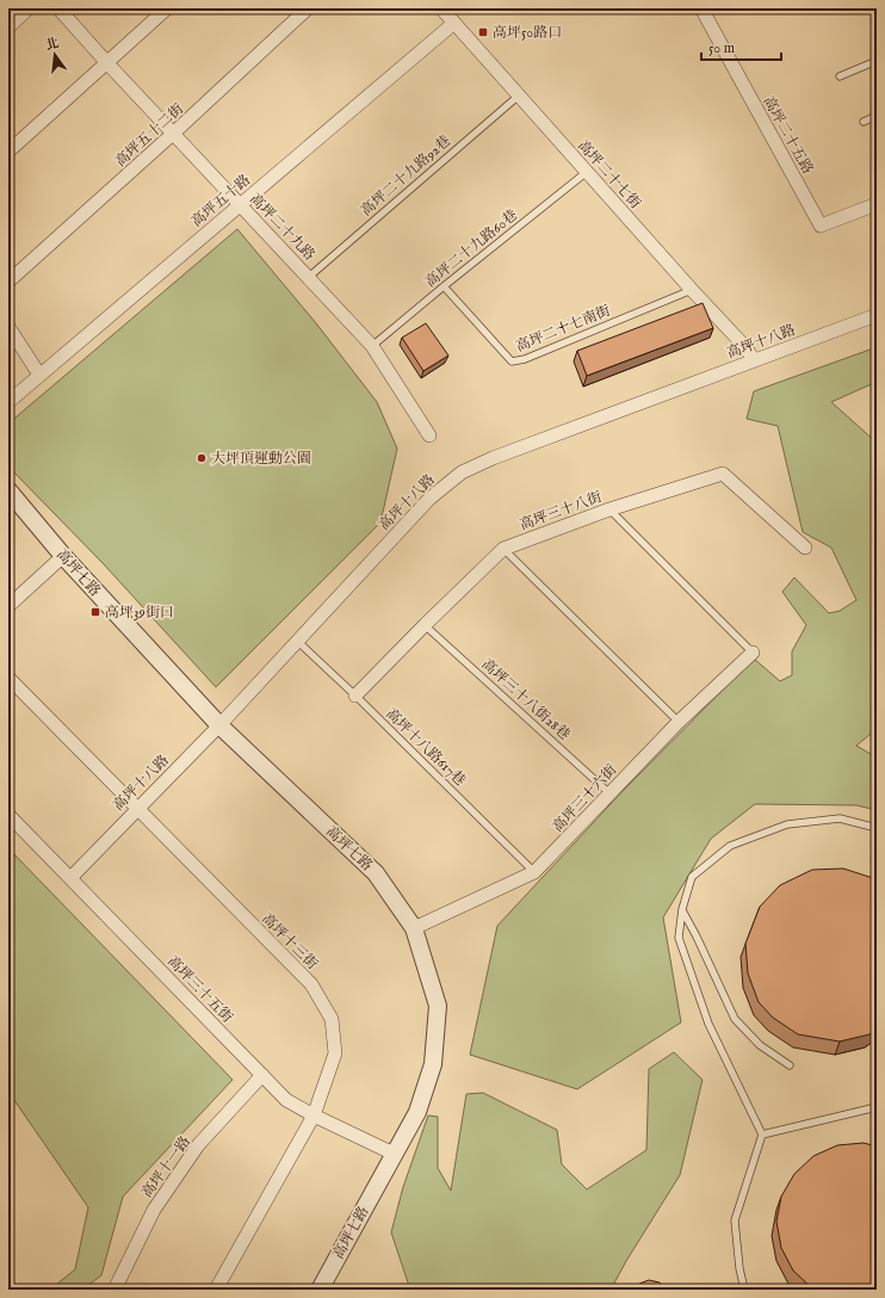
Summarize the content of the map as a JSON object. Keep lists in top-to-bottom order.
{
  "streets": {
    "street": [
      "高坪五十二街",
      "高坪二十五路",
      "高坪二十七街",
      "高坪五十路",
      "高坪二十九路",
      "高坪十八路",
      "高坪三十八街",
      "高坪七路",
      "高坪三十六街",
      "高坪十三街",
      "高坪三十五街",
      "高坪十一路"
    ],
    "lane": [
      "高坪二十九路92巷",
      "高坪二十九路60巷",
      "高坪二十七南街",
      "高坪三十八街28巷",
      "高坪十八路617巷"
    ]
  },
  "crossings": [
    ["高坪五十二街", "高坪二十九路"],
    ["高坪二十七街", "高坪二十九路92巷"],
    ["高坪二十七街", "高坪五十路"],
    ["高坪二十七街", "高坪二十九路60巷"],
    ["高坪二十七街", "高坪二十七南街"],
    ["高坪二十七街", "高坪十八路"],
    ["高坪二十九路92巷", "高坪二十九路"],
    ["高坪五十路", "高坪二十九路"],
    ["高坪二十九路", "高坪二十九路60巷"],
    ["高坪二十九路60巷", "高坪二十七南街"],
    ["高坪十八路", "高坪七路"],
    ["高坪十八路", "高坪十八路617巷"],
    ["高坪十八路", "高坪十三街"],
    ["高坪十八路", "高坪三十五街"],
    ["高坪三十八街", "高坪三十八街28巷"],
    ["高坪三十八街", "高坪十八路617巷"],
    ["高坪七路", "高坪三十六街"],
    ["高坪七路", "高坪三十五街"],
    ["高坪三十八街28巷", "高坪三十六街"],
    ["高坪十八路617巷", "高坪三十六街"],
    ["高坪十三街", "高坪三十五街"],
    ["高坪三十五街", "高坪十一路"]
  ],
  "places": {
    "transit": ["高坪50路口", "高坪39街口"],
    "other": ["大坪頂運動公園"]
  },
  "scale_bar": "50 m",
  "north": "top"
}
